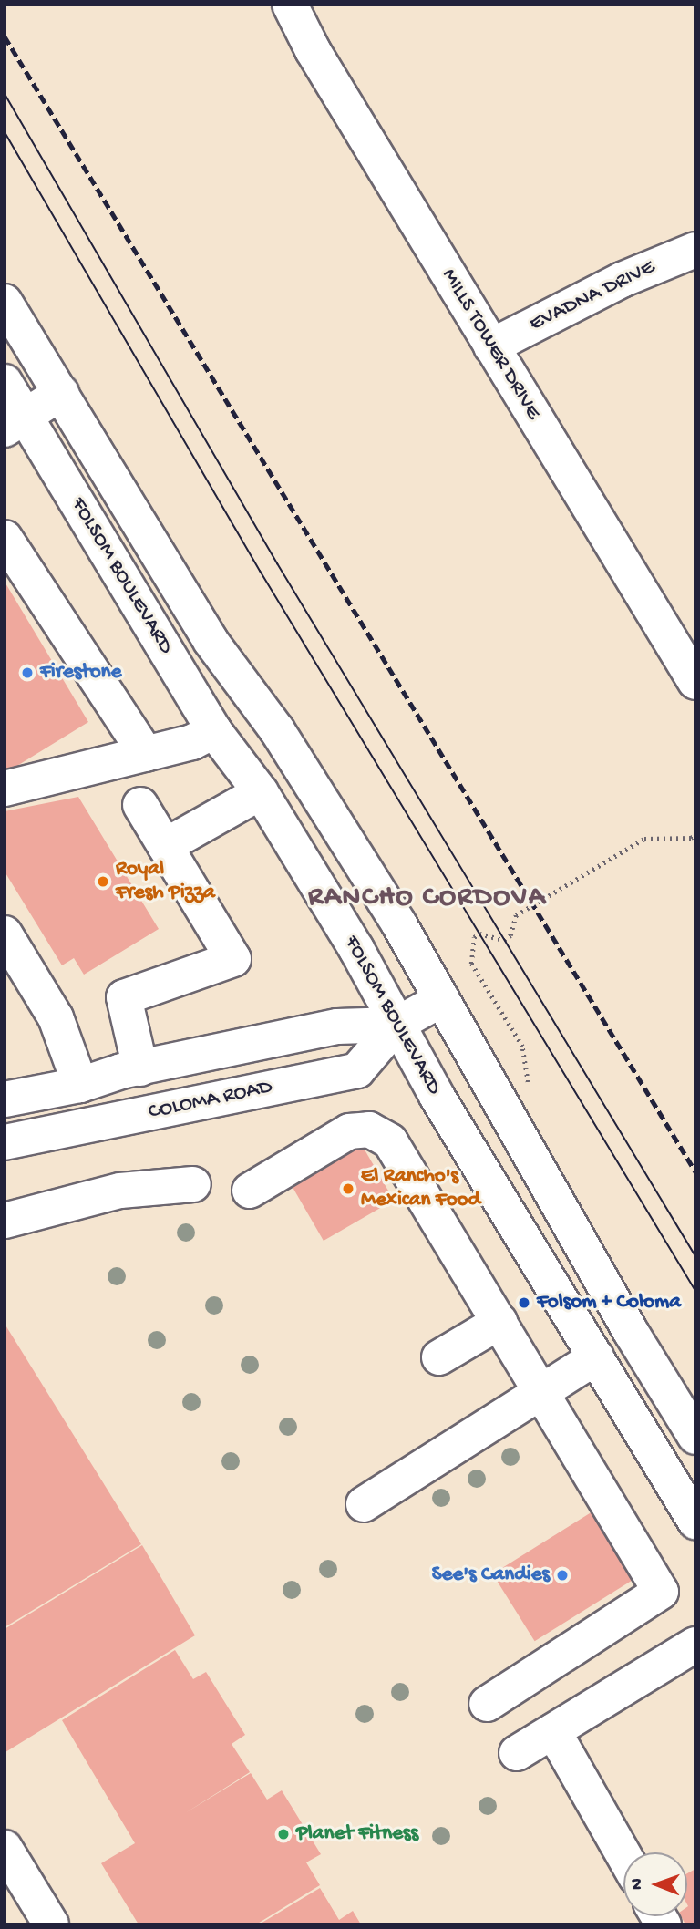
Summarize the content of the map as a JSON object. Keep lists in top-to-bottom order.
{
  "streets": {
    "main road": [
      "EVADNA DRIVE",
      "MILLS TOWER DRIVE",
      "FOLSOM BOULEVARD",
      "COLOMA ROAD"
    ]
  },
  "crossings": [
    ["EVADNA DRIVE", "MILLS TOWER DRIVE"],
    ["FOLSOM BOULEVARD", "COLOMA ROAD"]
  ],
  "districts": ["RANCHO CORDOVA"],
  "places": [
    "Firestone",
    "Royal Fresh Pizza",
    "El Rancho's Mexican Food",
    "Folsom + Coloma",
    "See's Candies",
    "Planet Fitness"
  ],
  "north": "left"
}
